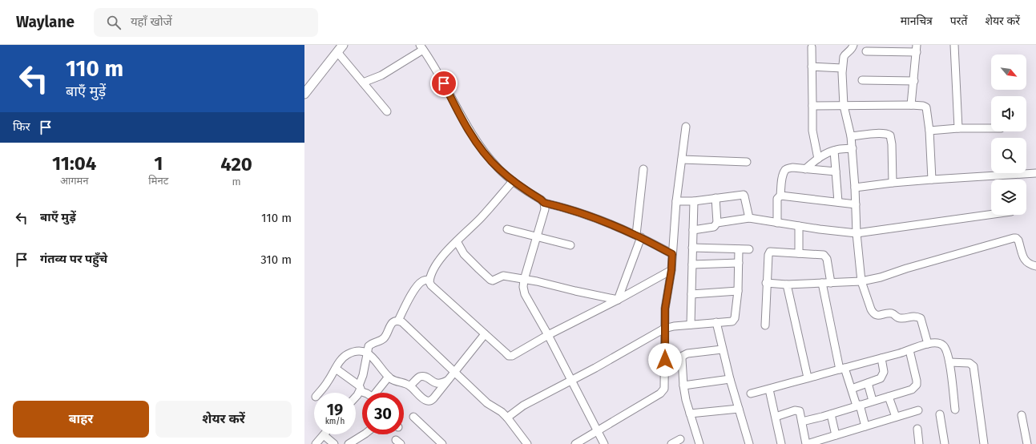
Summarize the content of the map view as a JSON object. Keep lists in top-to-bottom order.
{
  "north": "bottom right",
  "page": {
    "header": "Waylane",
    "search": "यहाँ खोजें",
    "nav": ["मानचित्र", "परतें", "शेयर करें"],
    "turn": ["110 m", "बाएँ मुड़ें"],
    "then": "फिर",
    "eta": [
      "11:04",
      "आगमन",
      "1",
      "मिनट",
      "420",
      "m"
    ],
    "list": [
      {
        "name": "बाएँ मुड़ें",
        "value": "110 m"
      },
      {
        "name": "गंतव्य पर पहुँचे",
        "value": "310 m"
      }
    ],
    "speed": "19 km/h",
    "limit": "30",
    "buttons": ["बाहर", "शेयर करें"]
  }
}
